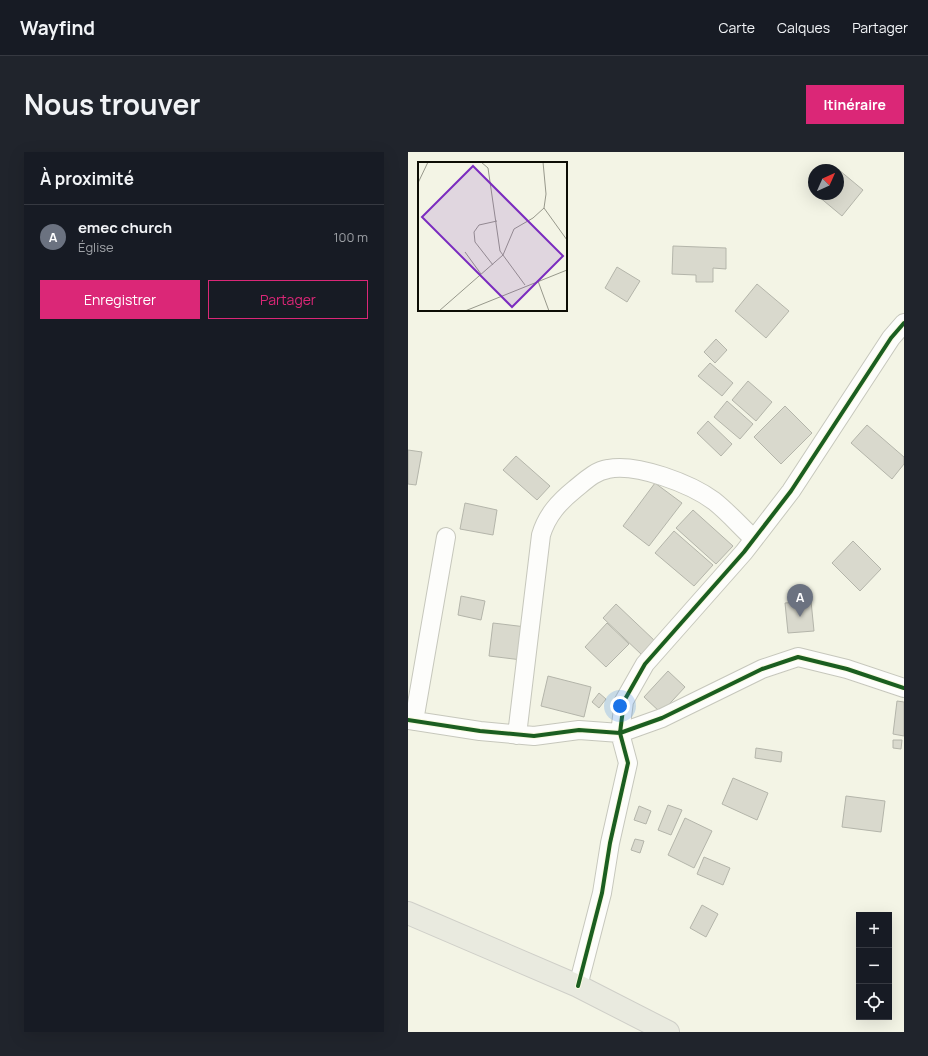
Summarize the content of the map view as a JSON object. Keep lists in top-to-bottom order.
{
  "north": "top right",
  "page": {
    "header": "Wayfind",
    "nav": ["Carte", "Calques", "Partager"],
    "title": "Nous trouver",
    "buttons": [
      "Itinéraire",
      ["Enregistrer", "Partager"]
    ],
    "heading": "À proximité",
    "list": [
      {
        "mark": "A",
        "name": "emec church",
        "note": "Église",
        "value": "100 m"
      }
    ],
    "pins": "A",
    "map_buttons": ["+", "−"]
  }
}
